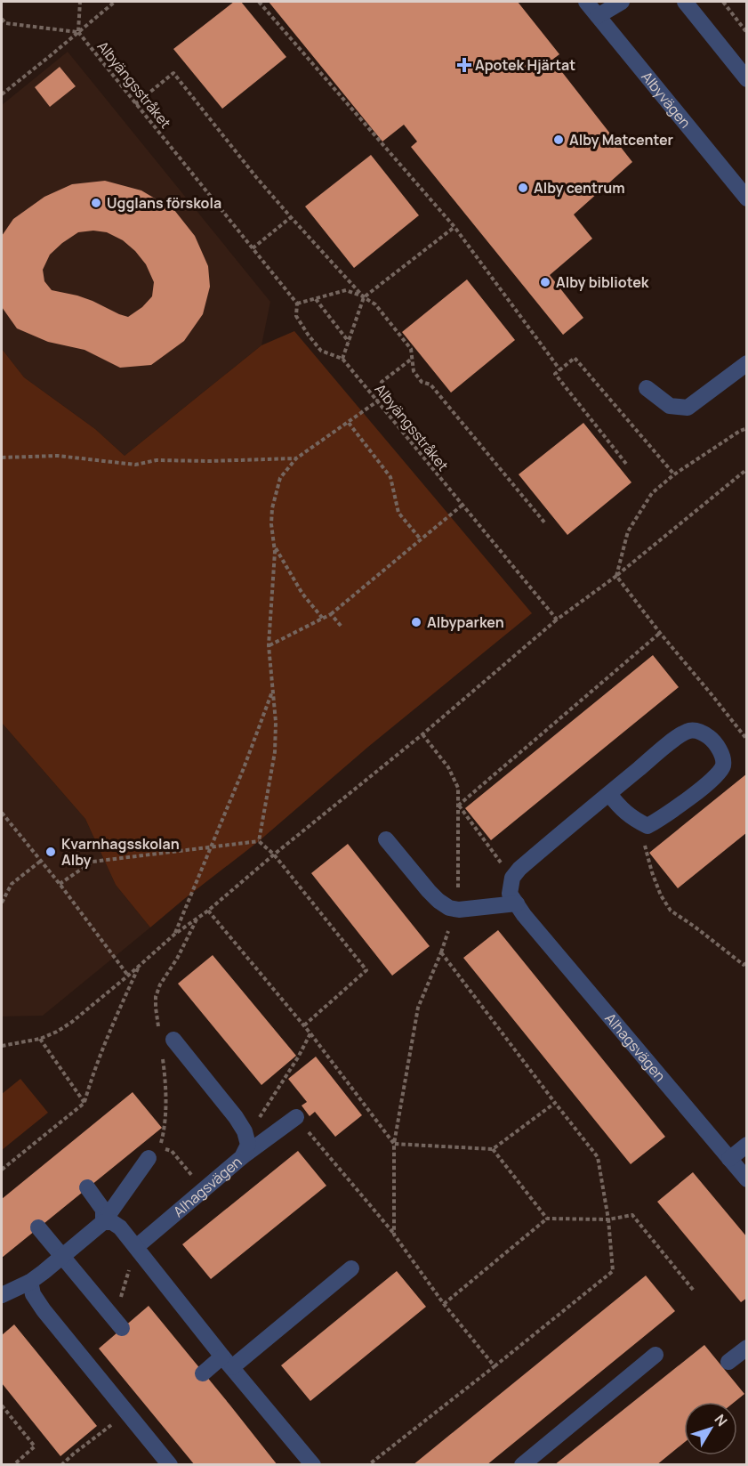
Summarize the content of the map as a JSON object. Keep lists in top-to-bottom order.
{
  "streets": {
    "street": ["Albyvägen", "Alhagsvägen"],
    "path": ["Albyängsstråket"]
  },
  "places": {
    "health": ["Apotek Hjärtat"],
    "other": [
      "Alby Matcenter",
      "Alby centrum",
      "Ugglans förskola",
      "Alby bibliotek",
      "Albyparken",
      "Kvarnhagsskolan Alby"
    ]
  },
  "north": "top right"
}
